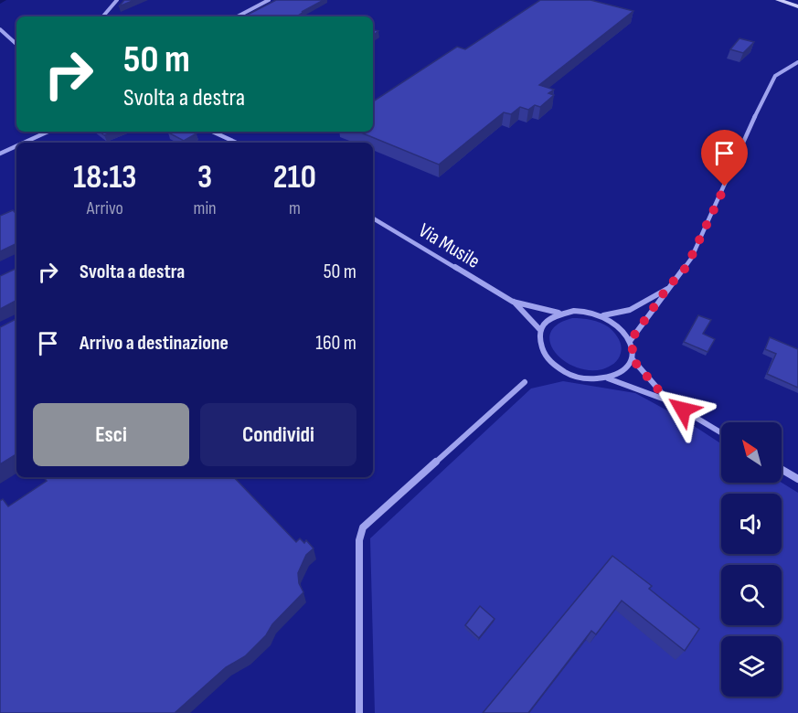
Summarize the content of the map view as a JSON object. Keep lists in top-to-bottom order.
{
  "streets": {
    "street": ["Via Musile"]
  },
  "north": "top left",
  "page": {
    "turn": ["50 m", "Svolta a destra"],
    "eta": [
      "18:13",
      "Arrivo",
      "3",
      "min",
      "210",
      "m"
    ],
    "list": [
      {
        "name": "Svolta a destra",
        "value": "50 m"
      },
      {
        "name": "Arrivo a destinazione",
        "value": "160 m"
      }
    ],
    "buttons": ["Esci", "Condividi"]
  }
}
